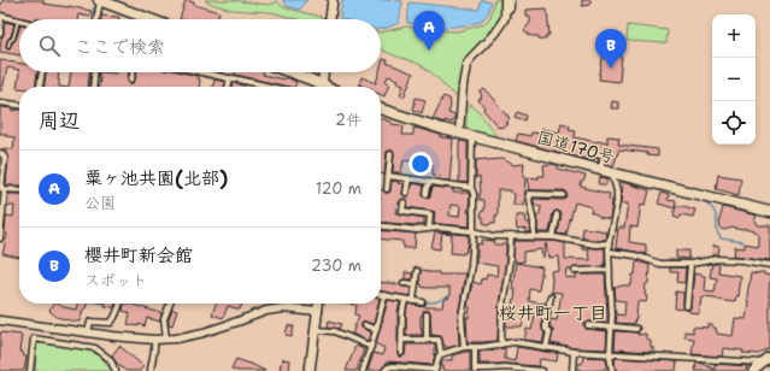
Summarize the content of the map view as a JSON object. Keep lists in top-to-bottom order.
{
  "streets": {
    "highway": ["国道170号"]
  },
  "districts": ["桜井町一丁目"],
  "page": {
    "pins": ["A", "B"],
    "map_buttons": ["+", "−"],
    "search": "ここで検索",
    "heading": ["周辺", "2件"],
    "list": [
      {
        "mark": "A",
        "name": "粟ヶ池共園(北部)",
        "note": "公園",
        "value": "120 m"
      },
      {
        "mark": "B",
        "name": "櫻井町新会館",
        "note": "スポット",
        "value": "230 m"
      }
    ]
  }
}
